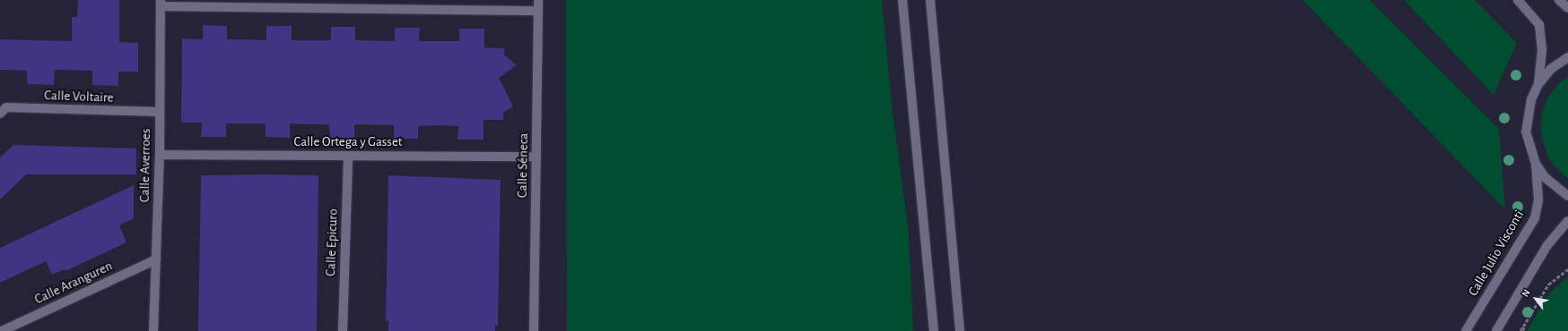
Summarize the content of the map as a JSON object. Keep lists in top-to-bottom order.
{
  "streets": {
    "street": [
      "Calle Voltaire",
      "Calle Ortega y Gasset",
      "Calle Averroes",
      "Calle Séneca",
      "Calle Epicuro",
      "Calle Julio Visconti",
      "Calle Aranguren"
    ]
  },
  "crossings": [
    ["Calle Voltaire", "Calle Averroes"],
    ["Calle Ortega y Gasset", "Calle Averroes"],
    ["Calle Ortega y Gasset", "Calle Séneca"],
    ["Calle Ortega y Gasset", "Calle Epicuro"],
    ["Calle Averroes", "Calle Aranguren"]
  ],
  "north": "top left"
}
